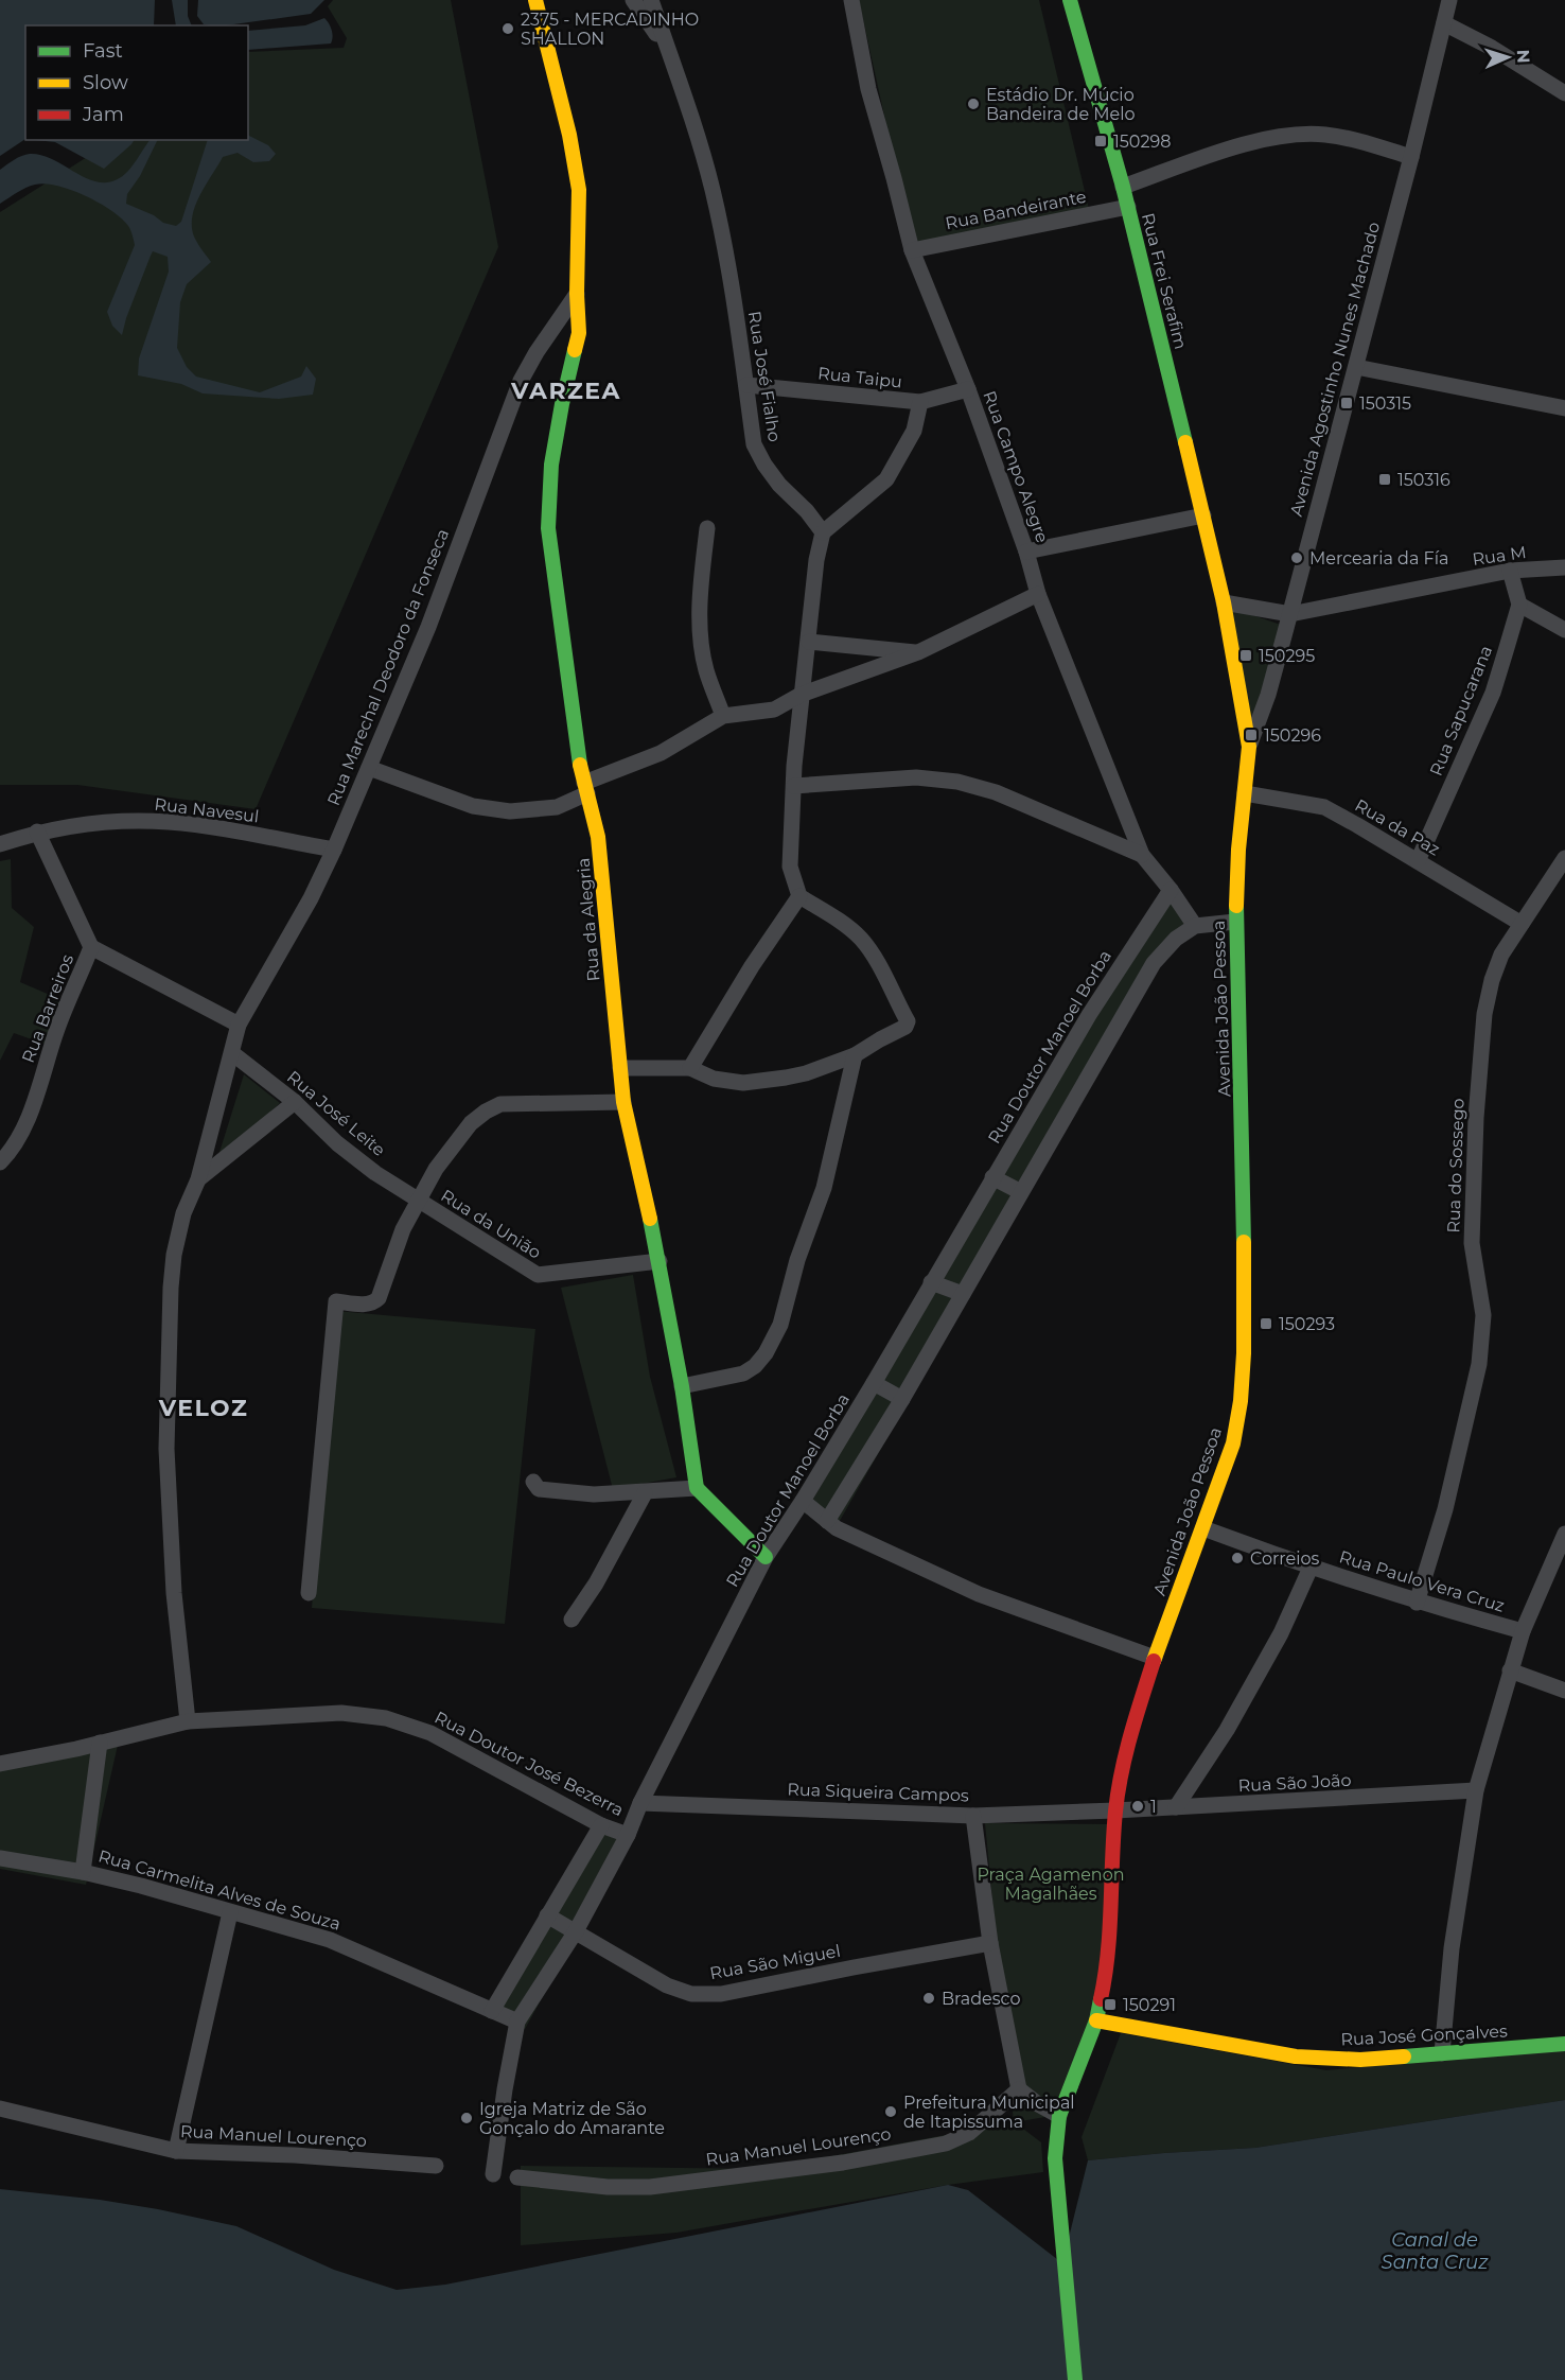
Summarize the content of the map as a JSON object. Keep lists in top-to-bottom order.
{
  "streets": {
    "main road": [
      "Rua Frei Serafim",
      "Rua da Alegria",
      "Avenida João Pessoa",
      "Rua José Gonçalves"
    ],
    "street": [
      "Rua Bandeirante",
      "Avenida Agostinho Nunes Machado",
      "Rua José Fialho",
      "Rua Taipu",
      "Rua Campo Alegre",
      "Rua M",
      "Rua Marechal Deodoro da Fonseca",
      "Rua Sapucarana",
      "Rua Navesul",
      "Rua da Paz",
      "Rua Barreiros",
      "Rua Doutor Manoel Borba",
      "Rua José Leite",
      "Rua do Sossego",
      "Rua da União",
      "Rua Paulo Vera Cruz",
      "Rua Doutor José Bezerra",
      "Rua São João",
      "Rua Siqueira Campos",
      "Rua Carmelita Alves de Souza",
      "Rua São Miguel",
      "Rua Manuel Lourenço"
    ]
  },
  "crossings": [
    ["Rua Bandeirante", "Rua Frei Serafim"],
    ["Rua Bandeirante", "Rua Campo Alegre"],
    ["Rua Frei Serafim", "Avenida João Pessoa"],
    ["Avenida Agostinho Nunes Machado", "Rua M"],
    ["Avenida Agostinho Nunes Machado", "Avenida João Pessoa"],
    ["Rua José Fialho", "Rua Taipu"],
    ["Rua Taipu", "Rua Campo Alegre"],
    ["Rua Campo Alegre", "Rua Doutor Manoel Borba"],
    ["Rua Marechal Deodoro da Fonseca", "Rua Navesul"],
    ["Rua Marechal Deodoro da Fonseca", "Rua da Alegria"],
    ["Rua Marechal Deodoro da Fonseca", "Rua José Leite"],
    ["Rua Marechal Deodoro da Fonseca", "Rua Doutor José Bezerra"],
    ["Rua Sapucarana", "Rua da Paz"],
    ["Rua Navesul", "Rua Barreiros"],
    ["Rua da Paz", "Avenida João Pessoa"],
    ["Rua da Paz", "Rua do Sossego"],
    ["Rua da Alegria", "Rua da União"],
    ["Avenida João Pessoa", "Rua Paulo Vera Cruz"],
    ["Avenida João Pessoa", "Rua São João"],
    ["Avenida João Pessoa", "Rua Siqueira Campos"],
    ["Avenida João Pessoa", "Rua José Gonçalves"],
    ["Rua Doutor Manoel Borba", "Rua Doutor José Bezerra"],
    ["Rua Doutor Manoel Borba", "Rua Siqueira Campos"],
    ["Rua Doutor Manoel Borba", "Rua Carmelita Alves de Souza"],
    ["Rua Doutor Manoel Borba", "Rua São Miguel"],
    ["Rua José Leite", "Rua da União"],
    ["Rua do Sossego", "Rua Paulo Vera Cruz"],
    ["Rua São João", "Rua Siqueira Campos"]
  ],
  "districts": ["VARZEA", "VELOZ"],
  "water": ["Canal de Santa Cruz"],
  "parks": ["Praça Agamenon Magalhães"],
  "places": {
    "other": [
      "2375 - MERCADINHO SHALLON",
      "Estádio Dr. Múcio Bandeira de Melo",
      "Mercearia da Fía",
      "Correios",
      "1",
      "Bradesco",
      "Prefeitura Municipal de Itapissuma",
      "Igreja Matriz de São Gonçalo do Amarante"
    ],
    "transit": [
      "150298",
      "150315",
      "150316",
      "150295",
      "150296",
      "150293",
      "150291"
    ]
  },
  "legend": ["Fast", "Slow", "Jam"],
  "north": "right"
}
